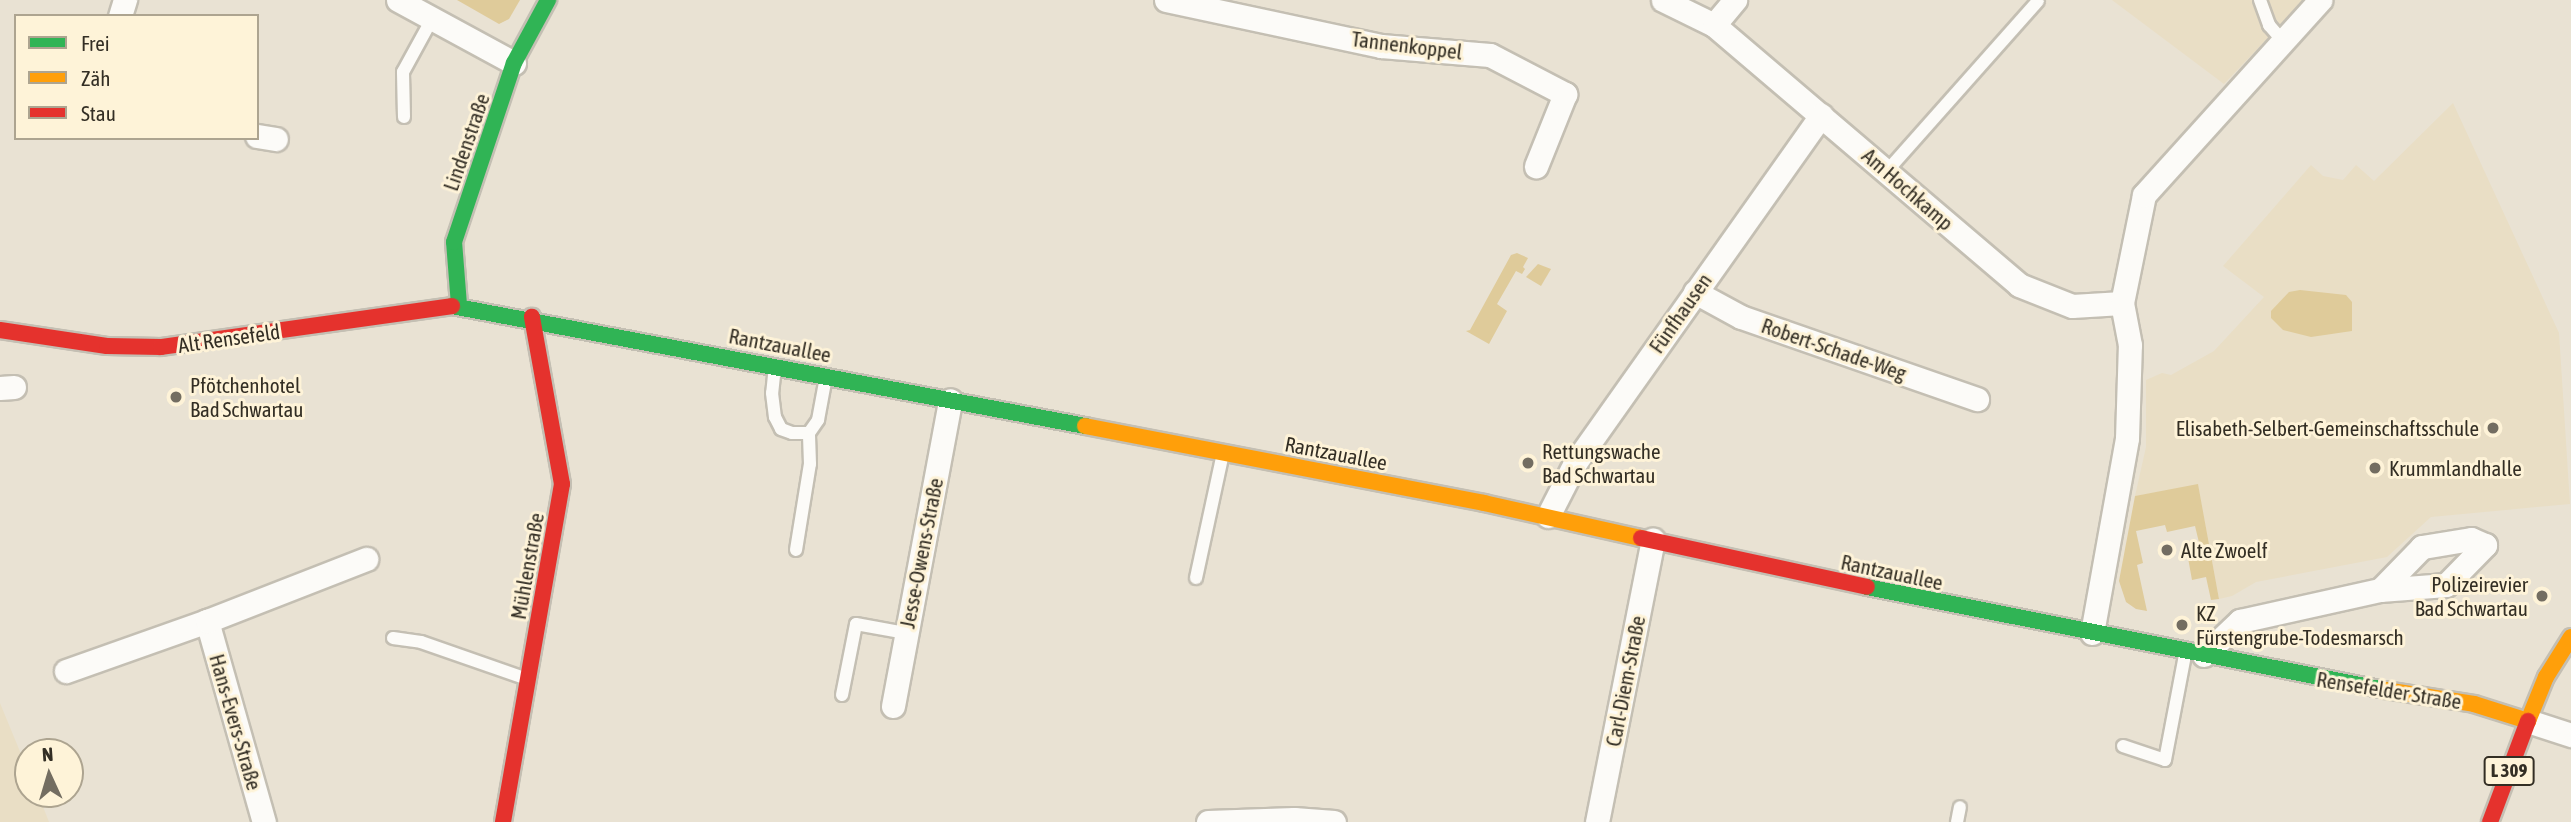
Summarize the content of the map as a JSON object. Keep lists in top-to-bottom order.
{
  "streets": {
    "main road": [
      "Lindenstraße",
      "Alt Rensefeld",
      "Rantzauallee",
      "Mühlenstraße",
      "Rensefelder Straße",
      "L 309"
    ],
    "street": [
      "Tannenkoppel",
      "Am Hochkamp",
      "Fünfhausen",
      "Robert-Schade-Weg",
      "Jesse-Owens-Straße",
      "Carl-Diem-Straße",
      "Hans-Evers-Straße"
    ]
  },
  "crossings": [
    ["Lindenstraße", "Alt Rensefeld"],
    ["Lindenstraße", "Rantzauallee"],
    ["Am Hochkamp", "Fünfhausen"],
    ["Fünfhausen", "Rantzauallee"],
    ["Fünfhausen", "Robert-Schade-Weg"],
    ["Alt Rensefeld", "Rantzauallee"],
    ["Rantzauallee", "Jesse-Owens-Straße"],
    ["Rantzauallee", "Mühlenstraße"],
    ["Rantzauallee", "Carl-Diem-Straße"],
    ["Rantzauallee", "Rensefelder Straße"],
    ["Rensefelder Straße", "L 309"]
  ],
  "places": [
    "Pfötchenhotel Bad Schwartau",
    "Elisabeth-Selbert-Gemeinschaftsschule",
    "Rettungswache Bad Schwartau",
    "Krummlandhalle",
    "Alte Zwoelf",
    "Polizeirevier Bad Schwartau",
    "KZ Fürstengrube-Todesmarsch"
  ],
  "legend": ["Frei", "Zäh", "Stau"],
  "north": "top"
}
